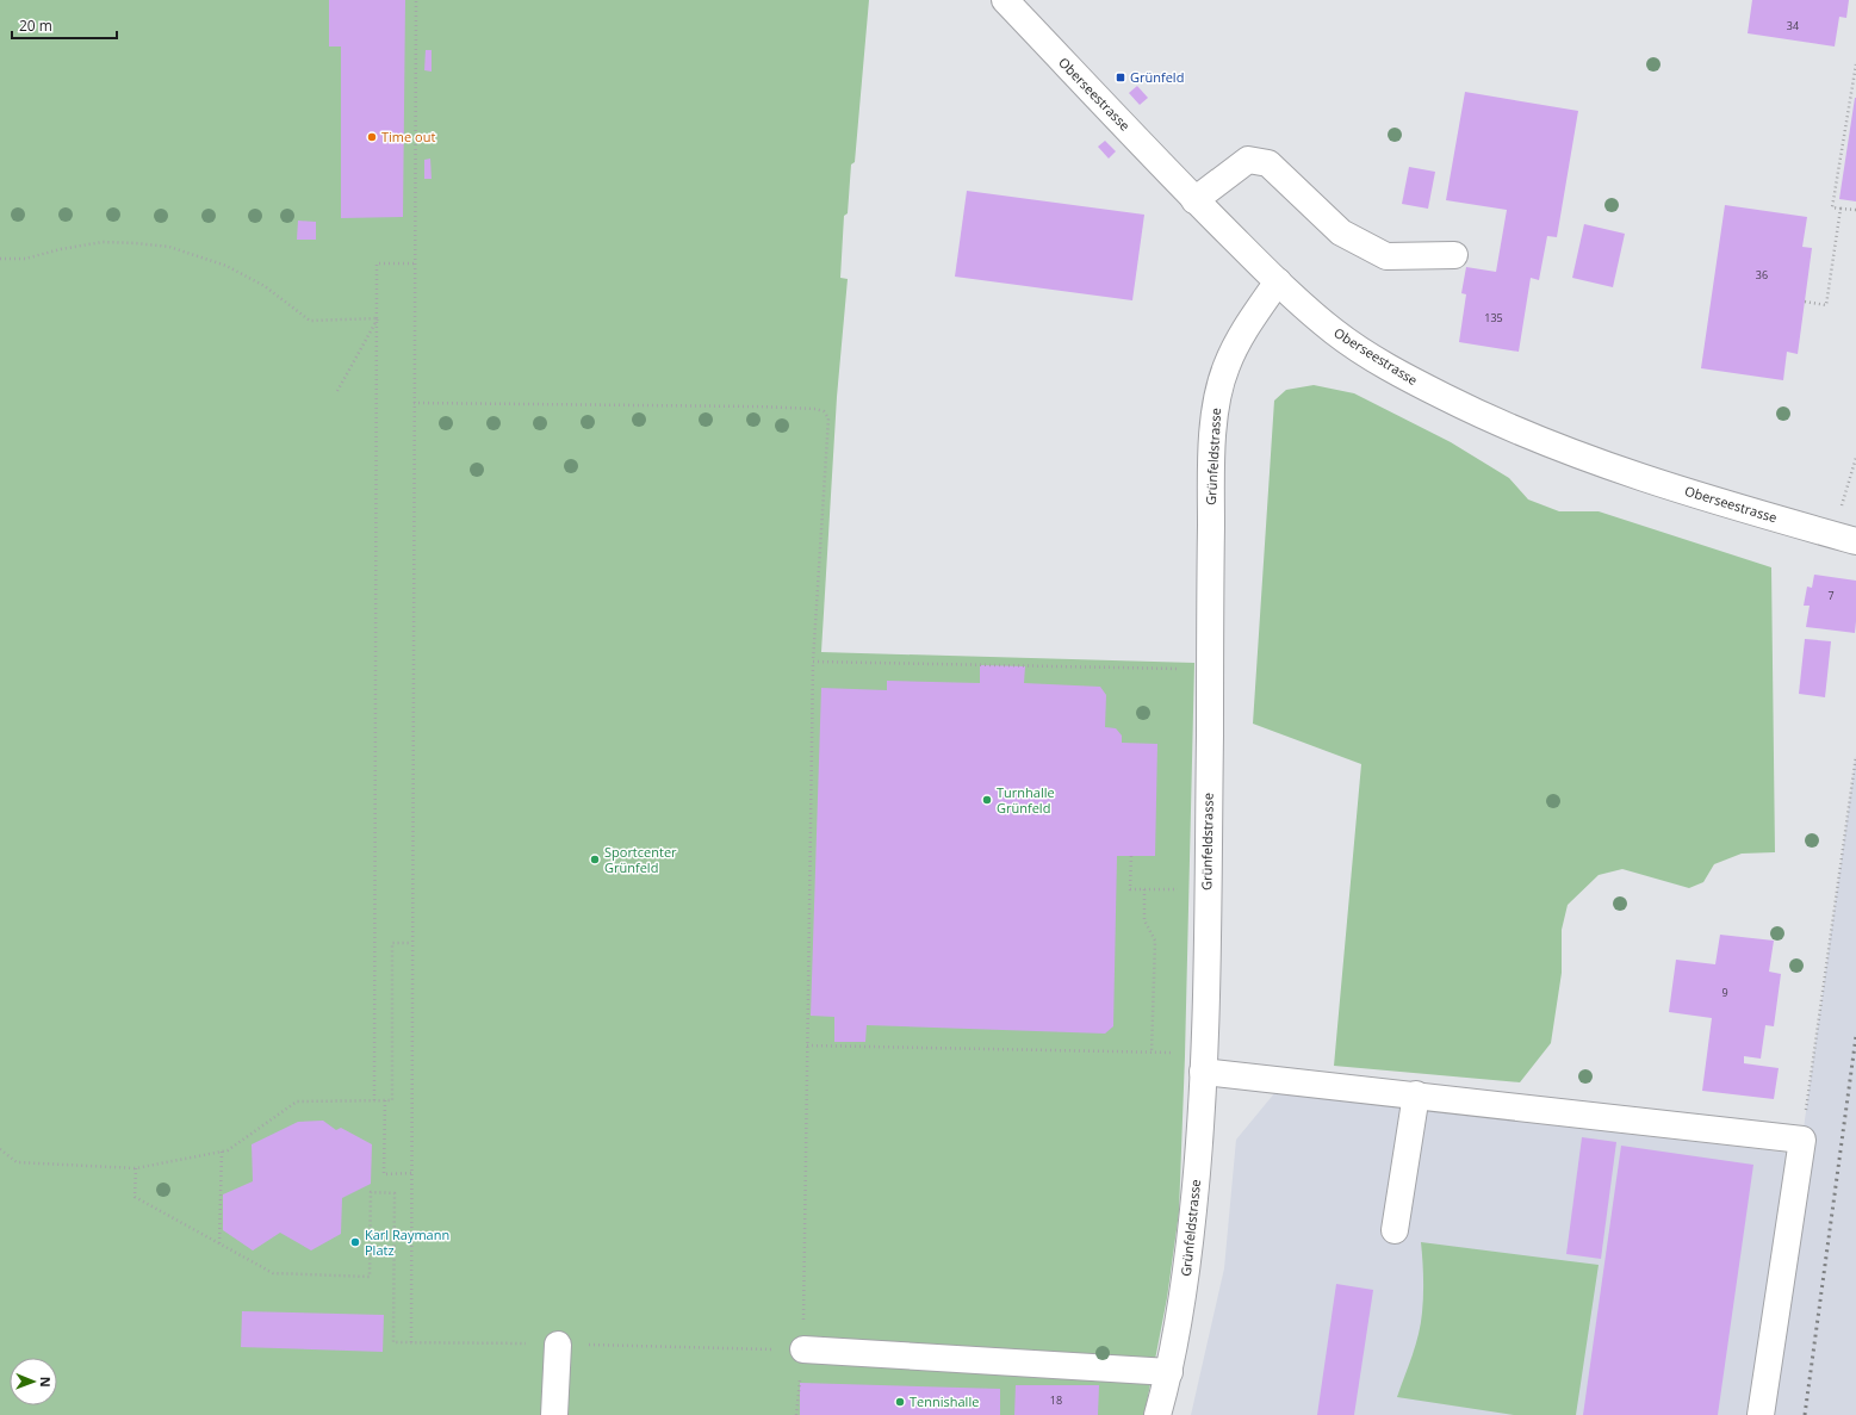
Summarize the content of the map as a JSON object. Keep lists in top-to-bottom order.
{
  "streets": {
    "street": ["Oberseestrasse", "Grünfeldstrasse"]
  },
  "crossings": [
    ["Oberseestrasse", "Grünfeldstrasse"]
  ],
  "places": {
    "transit": ["Grünfeld"],
    "other": [
      "Time out",
      "Turnhalle Grünfeld",
      "Sportcenter Grünfeld",
      "Karl Raymann Platz",
      "Tennishalle"
    ]
  },
  "house_numbers": [
    "34",
    "36",
    "135",
    "7",
    "9",
    "18"
  ],
  "scale_bar": "20 m",
  "north": "right"
}
